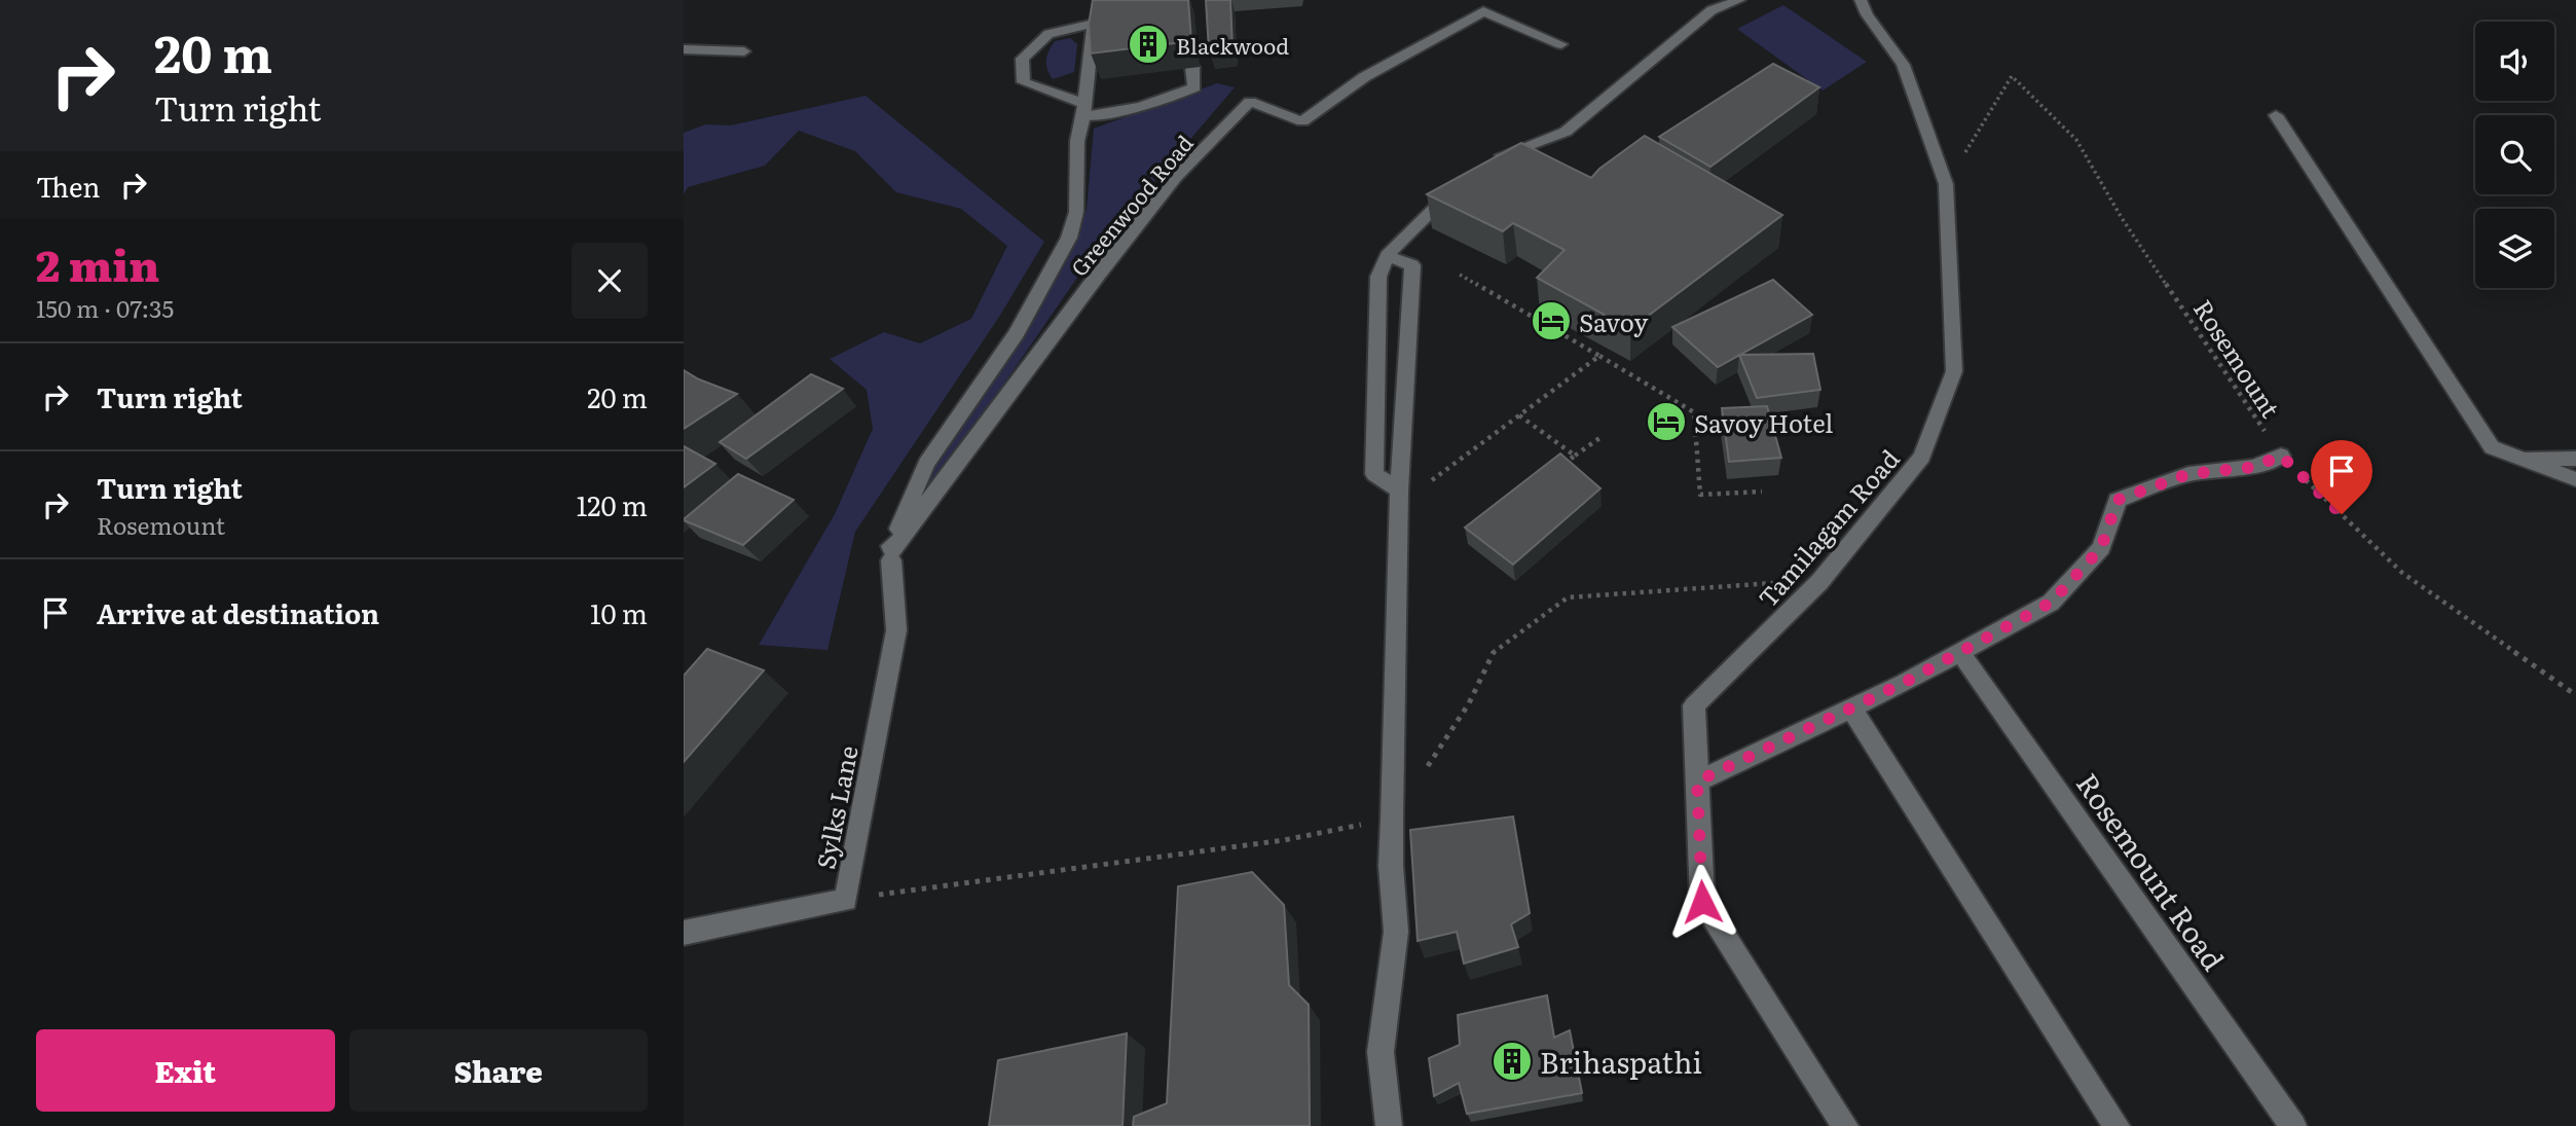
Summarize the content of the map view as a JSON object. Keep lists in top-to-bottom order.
{
  "streets": {
    "street": [
      "Greenwood Road",
      "Tamilagam Road",
      "Sylks Lane",
      "Rosemount Road"
    ],
    "path": ["Rosemount"]
  },
  "crossings": [
    ["Greenwood Road", "Sylks Lane"],
    ["Rosemount", "Tamilagam Road"]
  ],
  "places": {
    "building": ["Blackwood", "Brihaspathi"],
    "hotel": ["Savoy", "Savoy Hotel"]
  },
  "page": {
    "turn": ["20 m", "Turn right"],
    "then": "Then",
    "heading": ["2 min", "150 m · 07:35"],
    "list": [
      {
        "name": "Turn right",
        "value": "20 m"
      },
      {
        "name": "Turn right",
        "note": "Rosemount",
        "value": "120 m"
      },
      {
        "name": "Arrive at destination",
        "value": "10 m"
      }
    ],
    "buttons": ["Exit", "Share"]
  }
}
